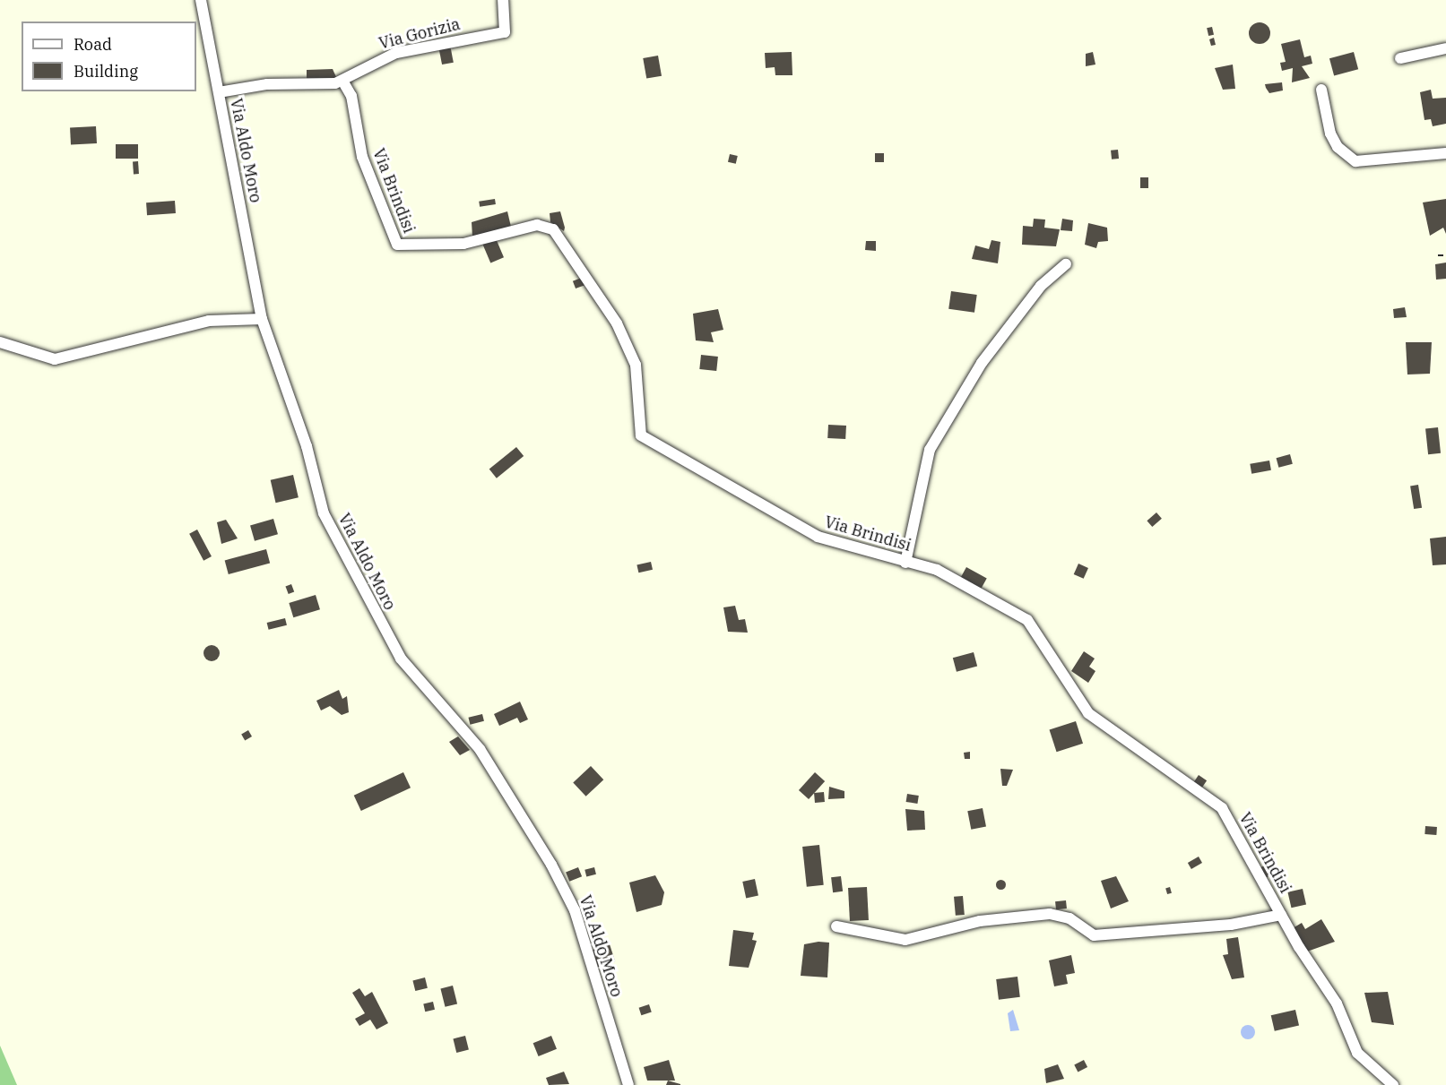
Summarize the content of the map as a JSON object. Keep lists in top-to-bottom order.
{
  "streets": {
    "street": ["Via Gorizia", "Via Aldo Moro", "Via Brindisi"]
  },
  "crossings": [
    ["Via Gorizia", "Via Aldo Moro"],
    ["Via Gorizia", "Via Brindisi"]
  ],
  "legend": ["Road", "Building"]
}
